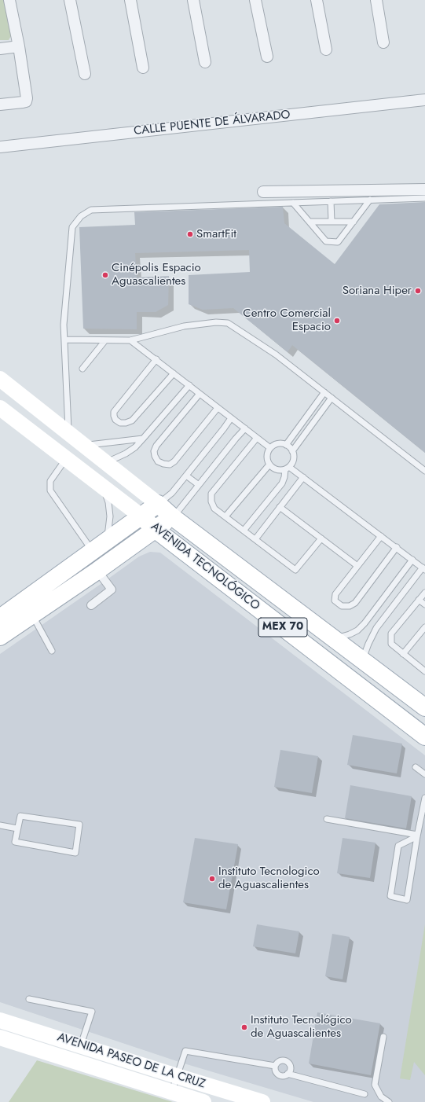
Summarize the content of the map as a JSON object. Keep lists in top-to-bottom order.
{
  "streets": {
    "main road": ["AVENIDA TECNOLÓGICO", "MEX 70", "AVENIDA PASEO DE LA CRUZ"],
    "street": ["CALLE PUENTE DE ÁLVARADO"]
  },
  "places": [
    "SmartFit",
    "Cinépolis Espacio Aguascalientes",
    "Soriana Hiper",
    "Centro Comercial Espacio",
    "Instituto Tecnologico de Aguascalientes",
    "Instituto Tecnológico de Aguascalientes"
  ]
}
